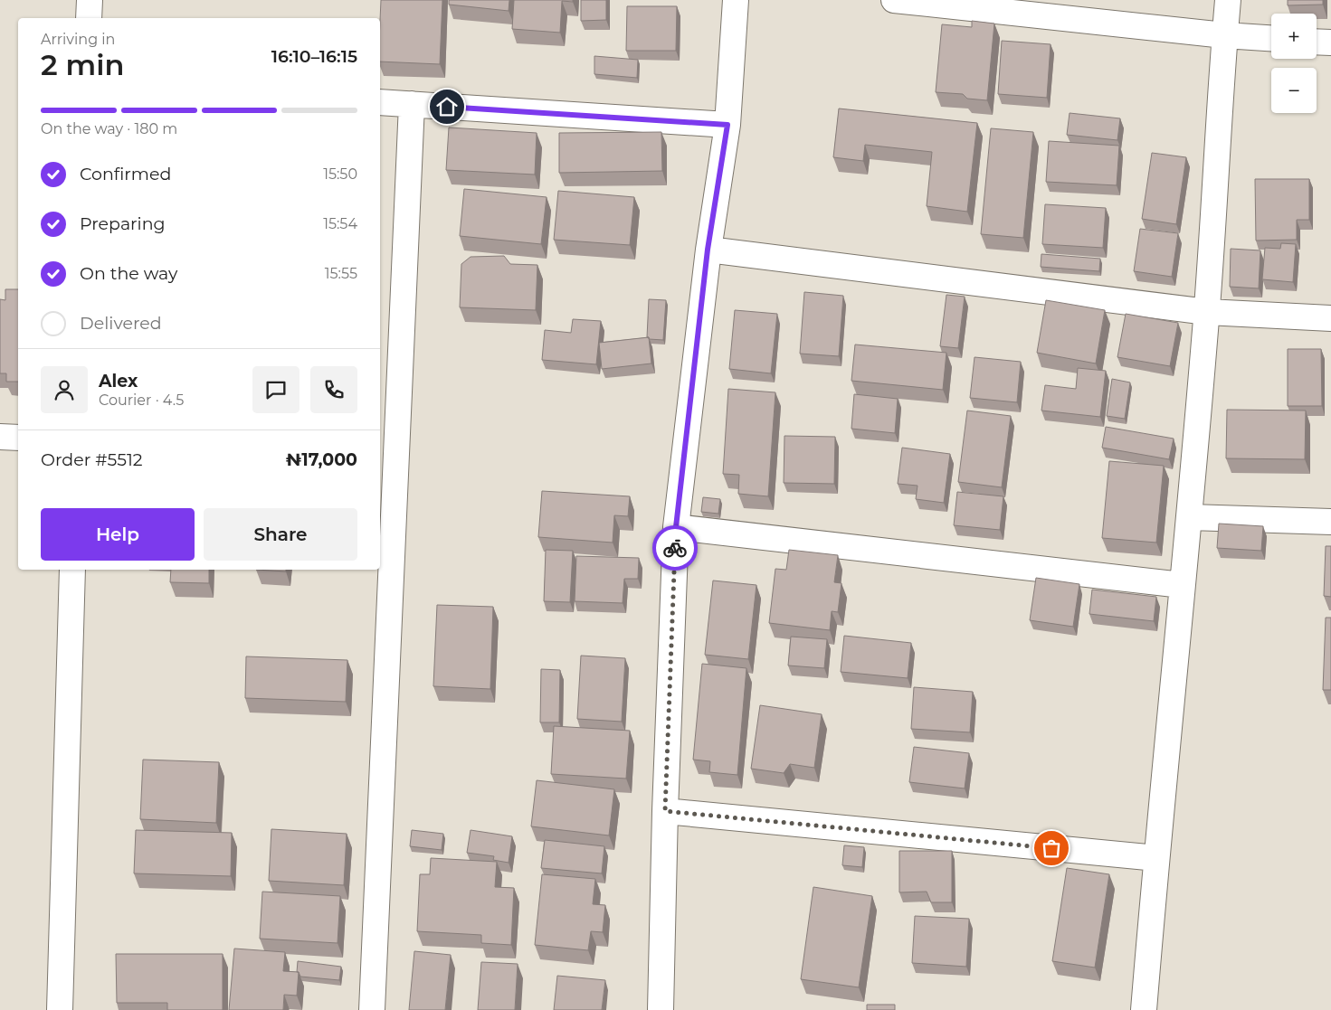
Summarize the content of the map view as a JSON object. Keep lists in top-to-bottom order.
{
  "page": {
    "map_buttons": ["+", "−"],
    "heading": ["2 min", "Arriving in", "16:10–16:15"],
    "panel": [
      "Alex",
      "Courier · 4.5",
      "Order #5512",
      "₦17,000"
    ],
    "bar": "On the way · 180 m",
    "list": [
      ["Confirmed", "15:50"],
      ["Preparing", "15:54"],
      ["On the way", "15:55"],
      "Delivered"
    ],
    "buttons": ["Help", "Share"]
  }
}
